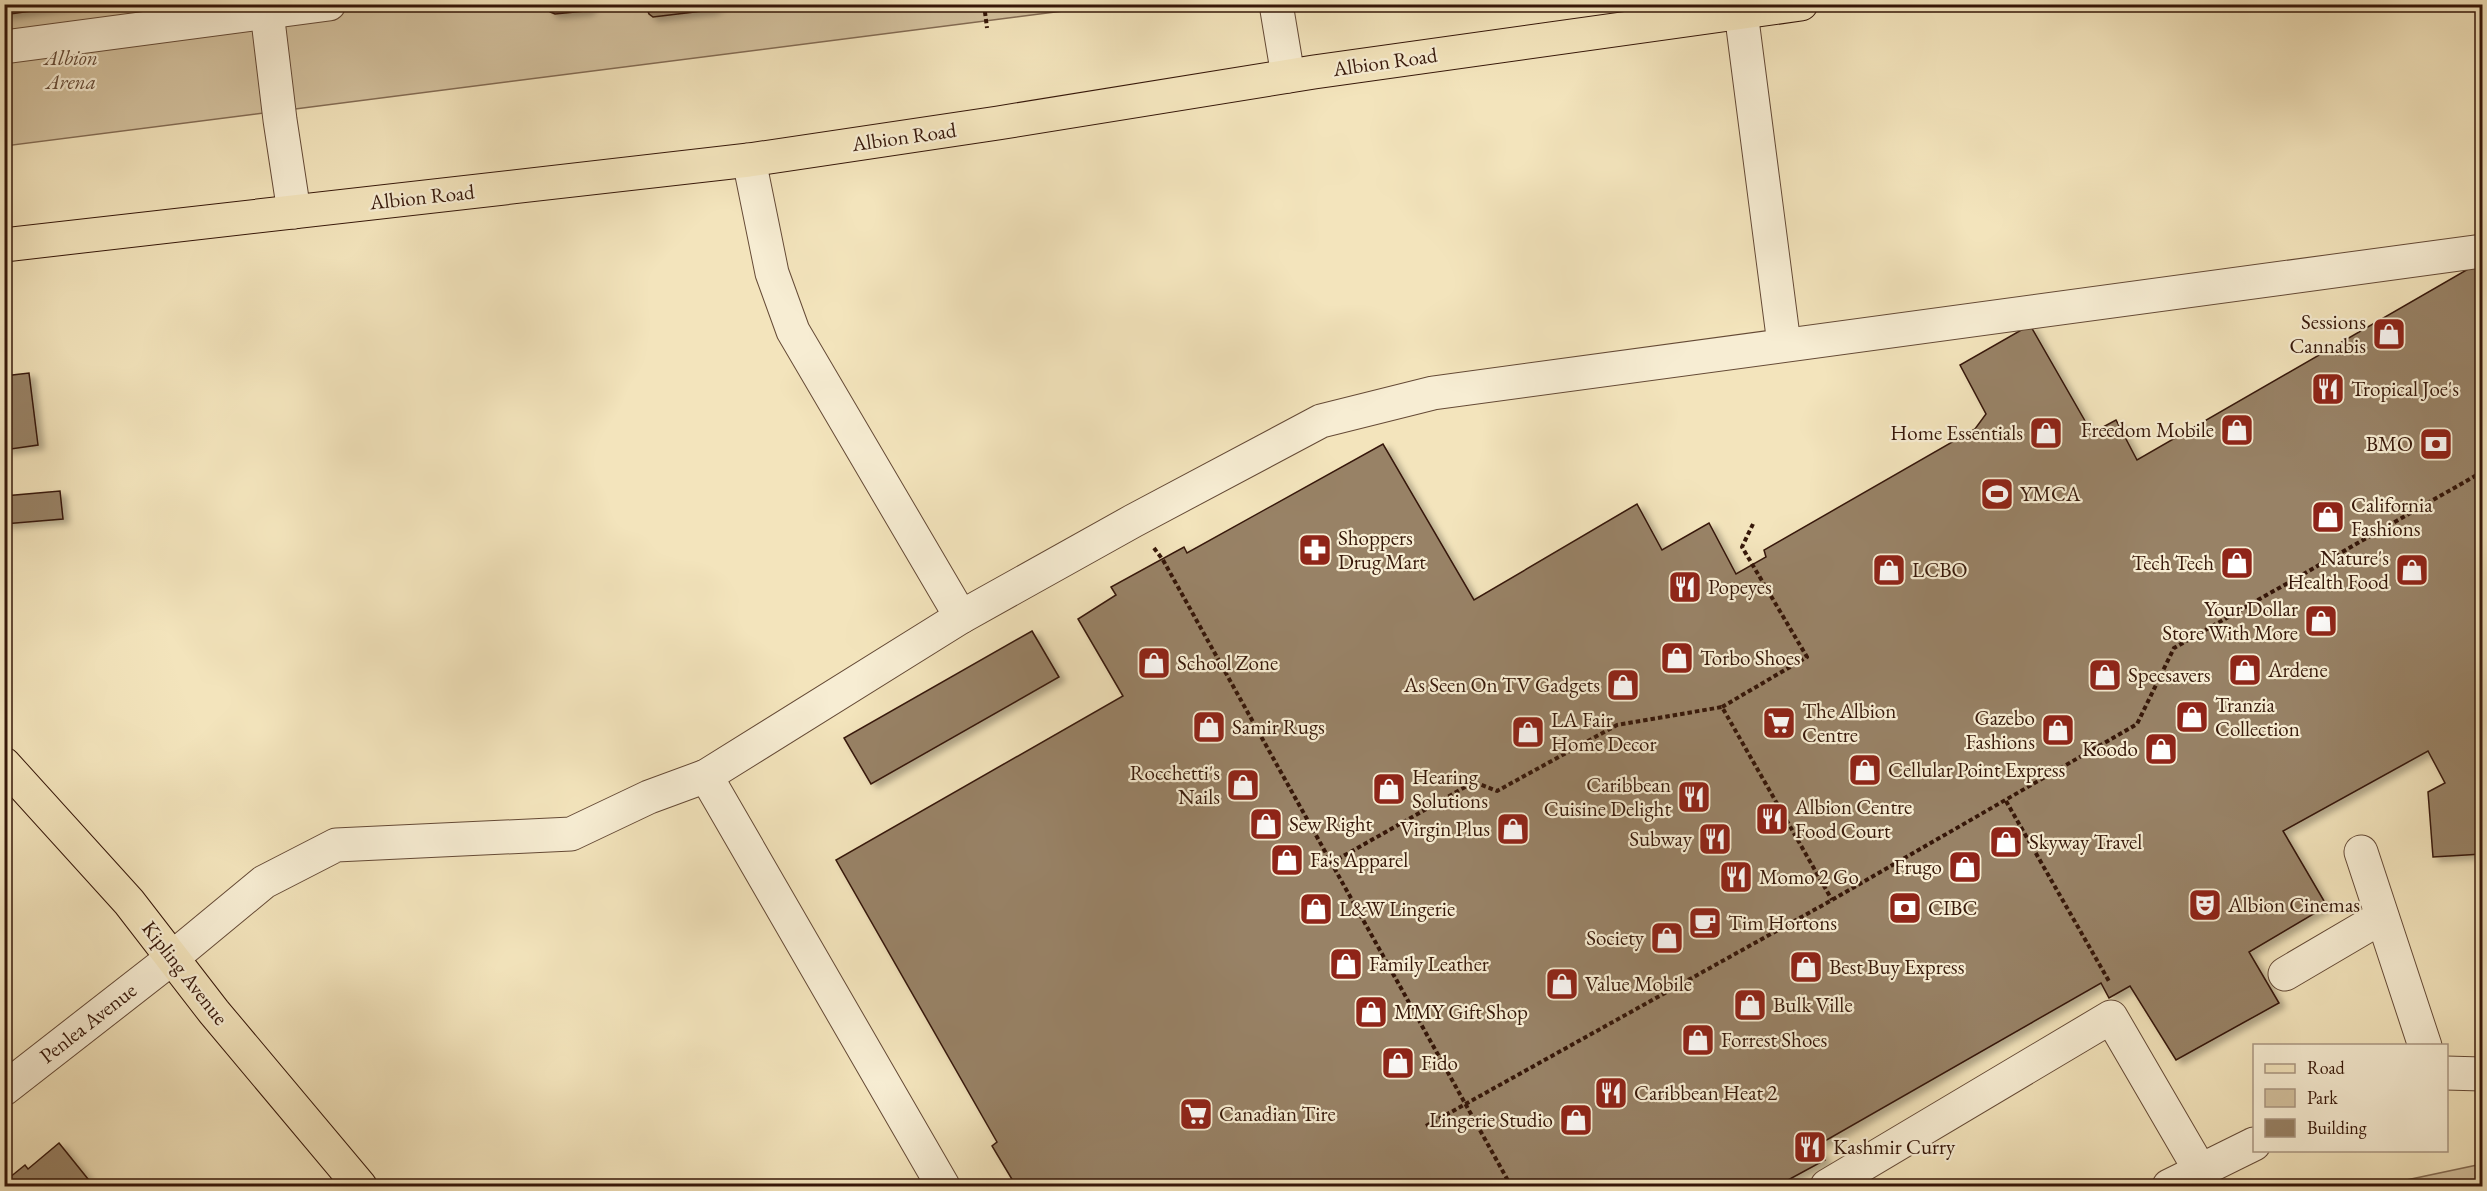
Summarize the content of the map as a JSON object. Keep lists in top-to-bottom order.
{
  "streets": {
    "main road": ["Albion Road", "Kipling Avenue"],
    "street": ["Penlea Avenue"]
  },
  "crossings": [
    ["Kipling Avenue", "Penlea Avenue"]
  ],
  "parks": ["Albion Arena"],
  "places": {
    "shop": [
      "Sessions Cannabis",
      "Freedom Mobile",
      "Home Essentials",
      "California Fashions",
      "Tech Tech",
      "LCBO",
      "Nature's Health Food",
      "Your Dollar Store With More",
      "Torbo Shoes",
      "School Zone",
      "Ardene",
      "Specsavers",
      "As Seen On TV Gadgets",
      "Tranzia Collection",
      "Samir Rugs",
      "Gazebo Fashions",
      "LA Fair Home Decor",
      "Koodo",
      "Cellular Point Express",
      "Rocchetti's Nails",
      "Hearing Solutions",
      "Sew Right",
      "Virgin Plus",
      "Skyway Travel",
      "Fa's Apparel",
      "Frugo",
      "L&W Lingerie",
      "Society",
      "Family Leather",
      "Best Buy Express",
      "Value Mobile",
      "Bulk Ville",
      "MMY Gift Shop",
      "Forrest Shoes",
      "Fido",
      "Lingerie Studio"
    ],
    "restaurant": [
      "Tropical Joe's",
      "Popeyes",
      "Caribbean Cuisine Delight",
      "Albion Centre Food Court",
      "Subway",
      "Momo 2 Go",
      "Caribbean Heat 2",
      "Kashmir Curry"
    ],
    "bank": ["BMO", "CIBC"],
    "sports": ["YMCA"],
    "pharmacy": ["Shoppers Drug Mart"],
    "supermarket": ["The Albion Centre", "Canadian Tire"],
    "theatre": ["Albion Cinemas"],
    "cafe": ["Tim Hortons"]
  },
  "legend": ["Road", "Park", "Building"]
}
